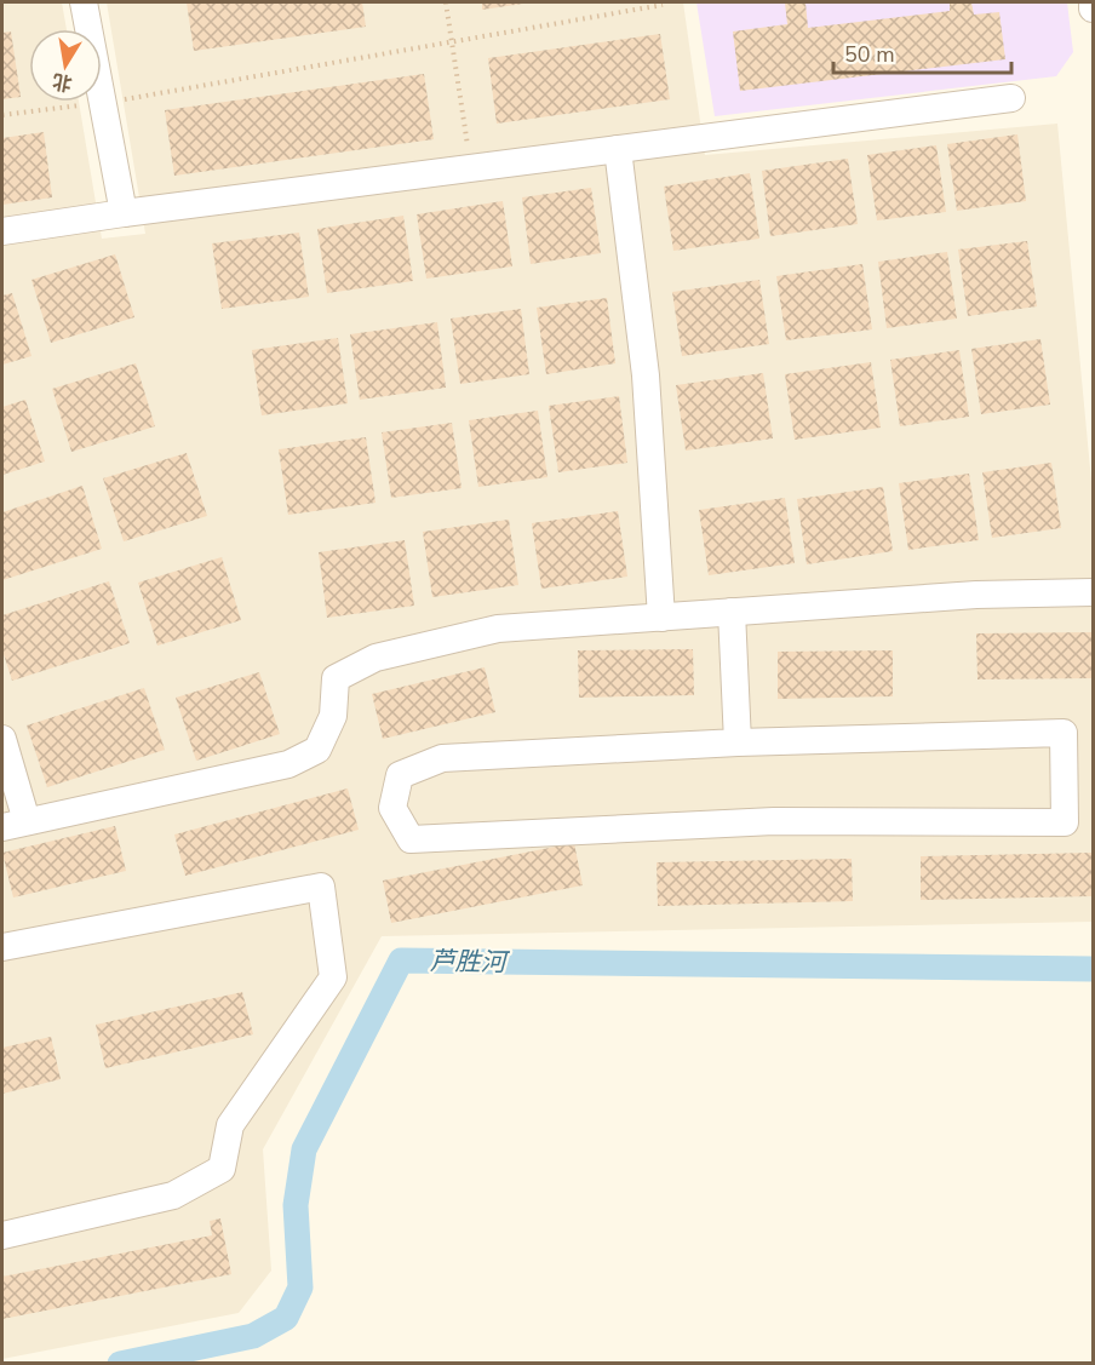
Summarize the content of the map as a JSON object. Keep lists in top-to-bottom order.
{
  "water": ["芦胜河"],
  "scale_bar": "50 m",
  "north": "bottom"
}
